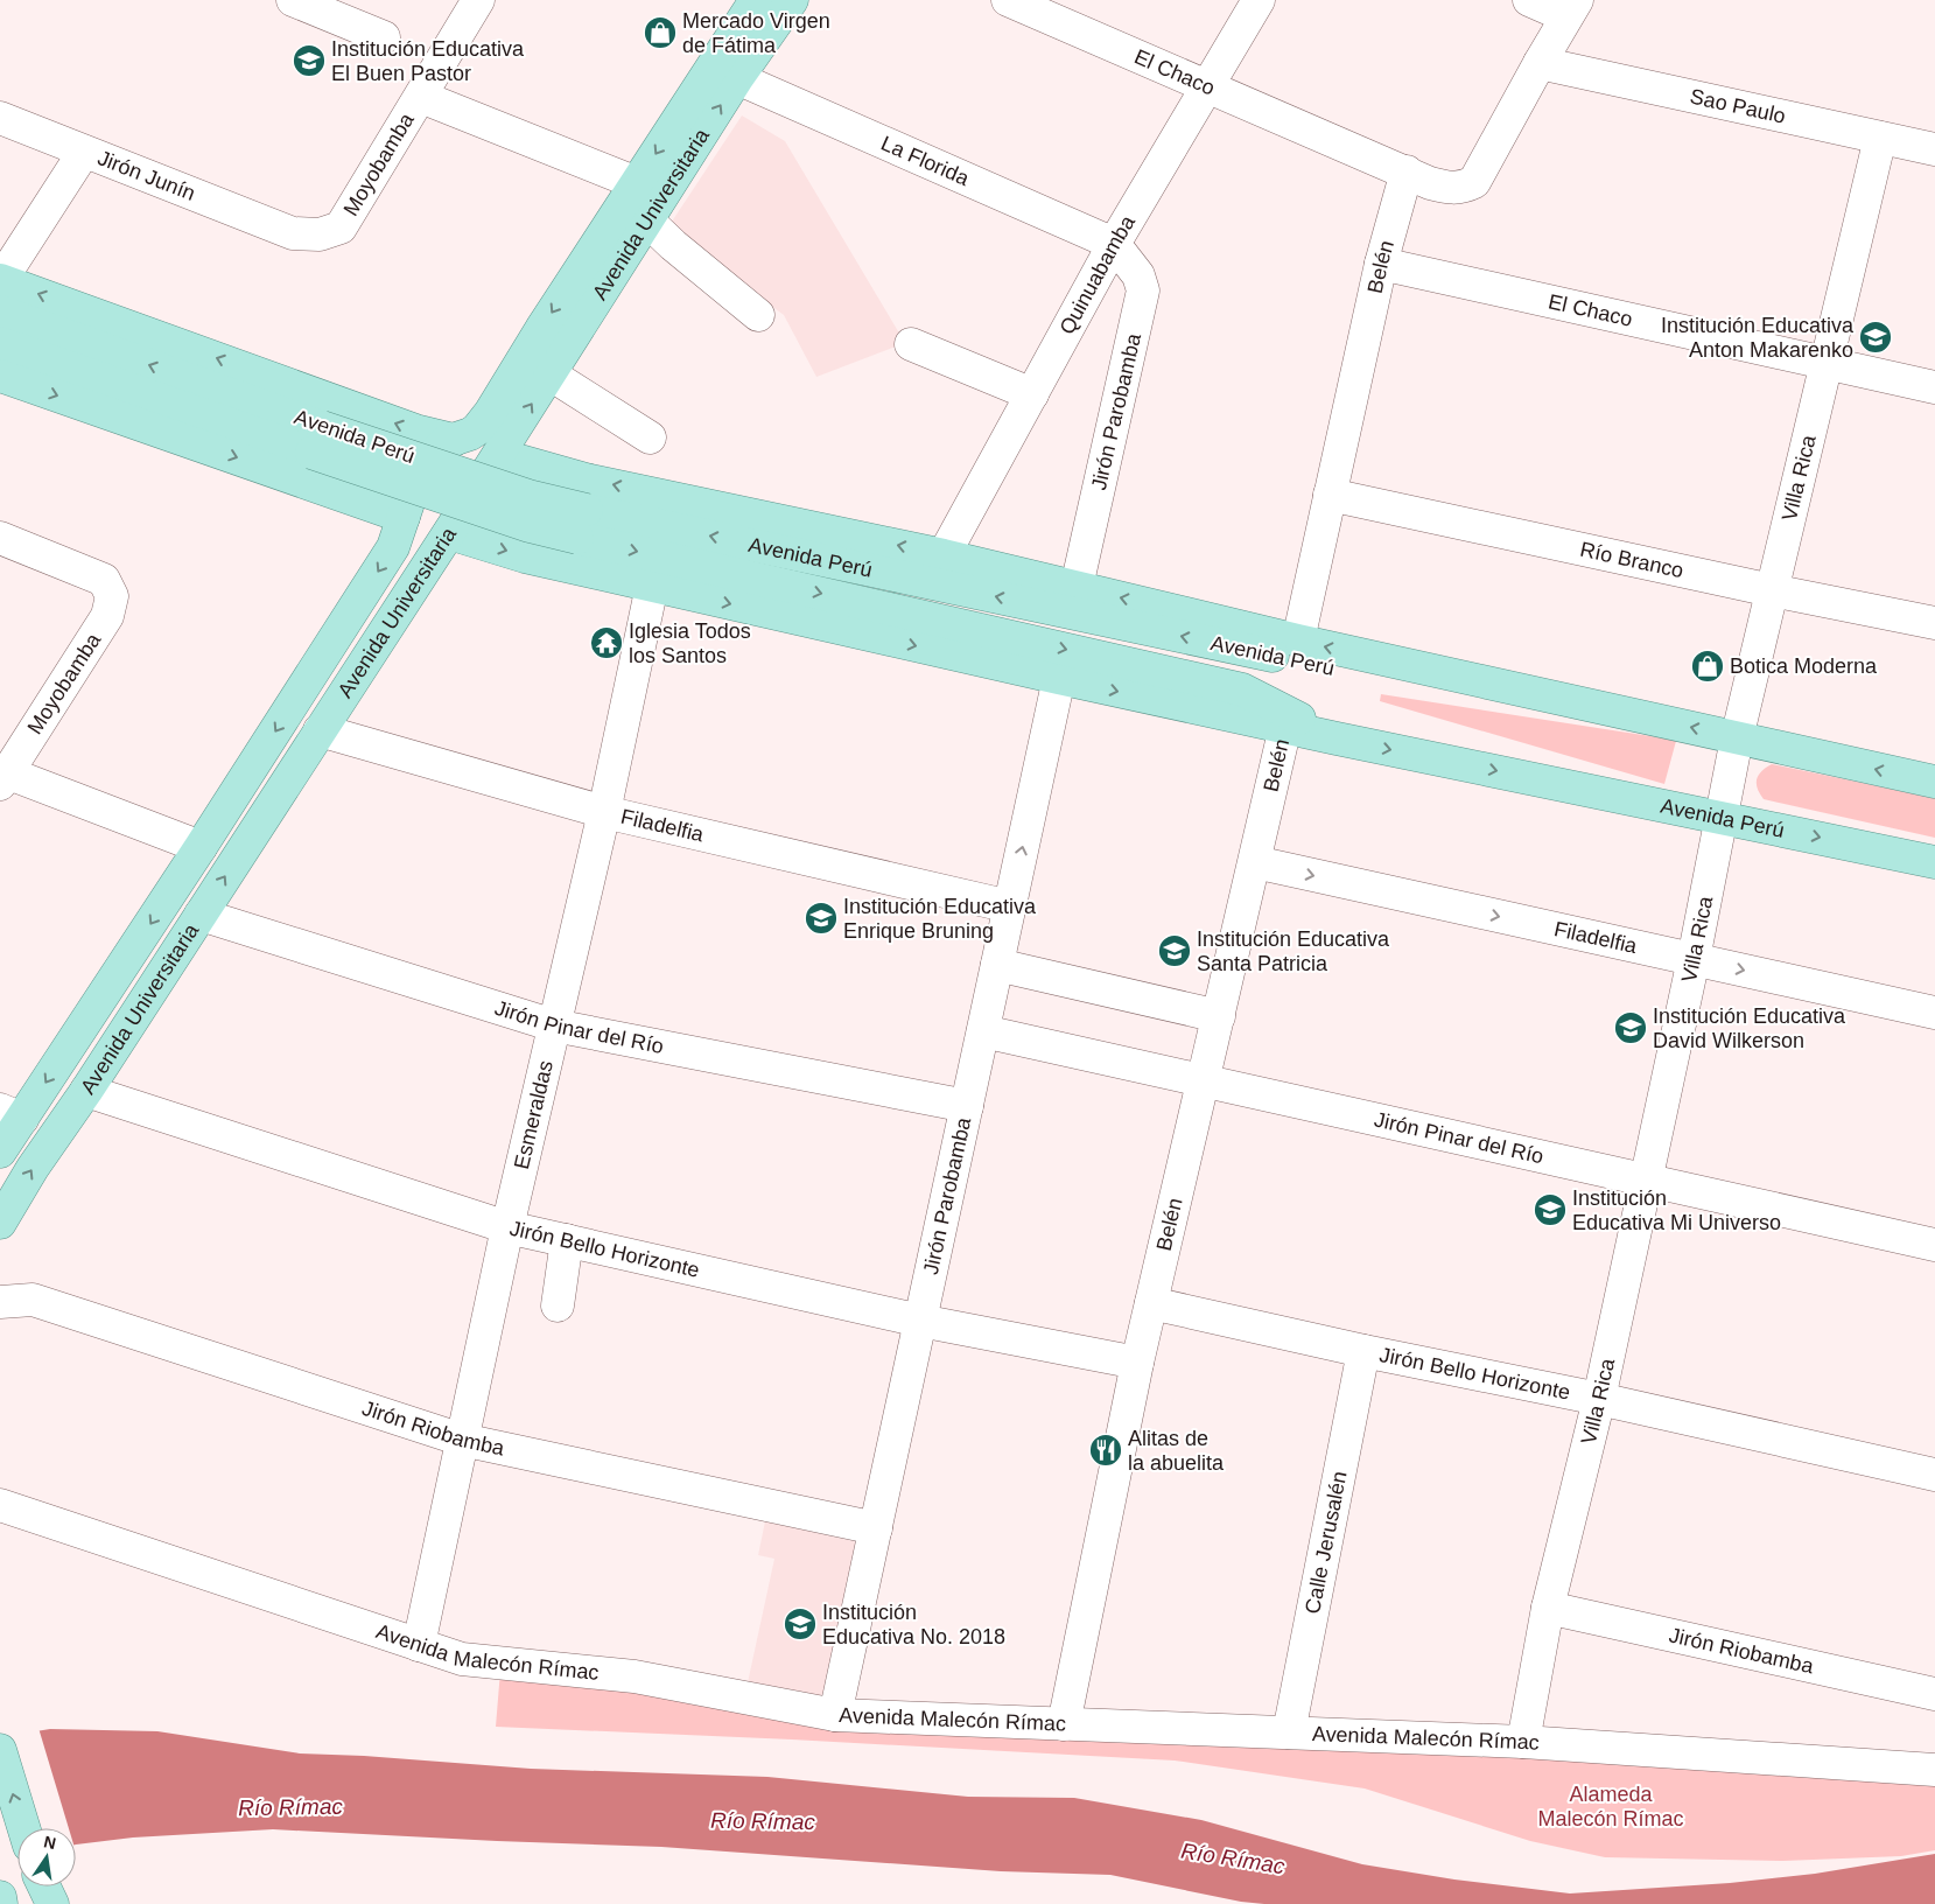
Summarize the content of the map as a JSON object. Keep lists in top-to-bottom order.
{
  "streets": {
    "main road": ["Avenida Universitaria", "Avenida Perú"],
    "street": [
      "El Chaco",
      "Sao Paulo",
      "La Florida",
      "Moyobamba",
      "Jirón Junín",
      "Belén",
      "Quinuabamba",
      "Jirón Parobamba",
      "Villa Rica",
      "Río Branco",
      "Filadelfia",
      "Jirón Pinar del Río",
      "Esmeraldas",
      "Jirón Bello Horizonte",
      "Jirón Riobamba",
      "Calle Jerusalén",
      "Avenida Malecón Rímac"
    ]
  },
  "crossings": [
    ["El Chaco", "Belén"],
    ["El Chaco", "Quinuabamba"],
    ["El Chaco", "Villa Rica"],
    ["Sao Paulo", "Villa Rica"],
    ["La Florida", "Avenida Universitaria"],
    ["La Florida", "Quinuabamba"],
    ["La Florida", "Jirón Parobamba"],
    ["Moyobamba", "Jirón Junín"],
    ["Avenida Universitaria", "Avenida Perú"],
    ["Avenida Universitaria", "Filadelfia"],
    ["Avenida Universitaria", "Jirón Pinar del Río"],
    ["Avenida Universitaria", "Jirón Bello Horizonte"],
    ["Belén", "Avenida Perú"],
    ["Belén", "Río Branco"],
    ["Belén", "Filadelfia"],
    ["Belén", "Jirón Pinar del Río"],
    ["Belén", "Jirón Bello Horizonte"],
    ["Belén", "Avenida Malecón Rímac"],
    ["Quinuabamba", "Jirón Parobamba"],
    ["Quinuabamba", "Avenida Perú"],
    ["Jirón Parobamba", "Avenida Perú"],
    ["Jirón Parobamba", "Filadelfia"],
    ["Jirón Parobamba", "Jirón Pinar del Río"],
    ["Jirón Parobamba", "Jirón Bello Horizonte"],
    ["Jirón Parobamba", "Jirón Riobamba"],
    ["Jirón Parobamba", "Avenida Malecón Rímac"],
    ["Avenida Perú", "Villa Rica"],
    ["Avenida Perú", "Esmeraldas"],
    ["Villa Rica", "Río Branco"],
    ["Villa Rica", "Filadelfia"],
    ["Villa Rica", "Jirón Pinar del Río"],
    ["Villa Rica", "Jirón Bello Horizonte"],
    ["Villa Rica", "Jirón Riobamba"],
    ["Villa Rica", "Avenida Malecón Rímac"],
    ["Filadelfia", "Esmeraldas"],
    ["Jirón Pinar del Río", "Esmeraldas"],
    ["Esmeraldas", "Jirón Bello Horizonte"],
    ["Esmeraldas", "Jirón Riobamba"],
    ["Esmeraldas", "Avenida Malecón Rímac"],
    ["Jirón Bello Horizonte", "Calle Jerusalén"],
    ["Calle Jerusalén", "Avenida Malecón Rímac"]
  ],
  "one_way": ["Filadelfia"],
  "water": ["Río Rímac"],
  "parks": ["Alameda Malecón Rímac"],
  "places": {
    "shop": ["Mercado Virgen de Fátima", "Botica Moderna"],
    "school or university": [
      "Institución Educativa El Buen Pastor",
      "Institución Educativa Anton Makarenko",
      "Institución Educativa Enrique Bruning",
      "Institución Educativa Santa Patricia",
      "Institución Educativa David Wilkerson",
      "Institución Educativa Mi Universo",
      "Institución Educativa No. 2018"
    ],
    "temple": ["Iglesia Todos los Santos"],
    "restaurant": ["Alitas de la abuelita"]
  },
  "north": "top"
}
